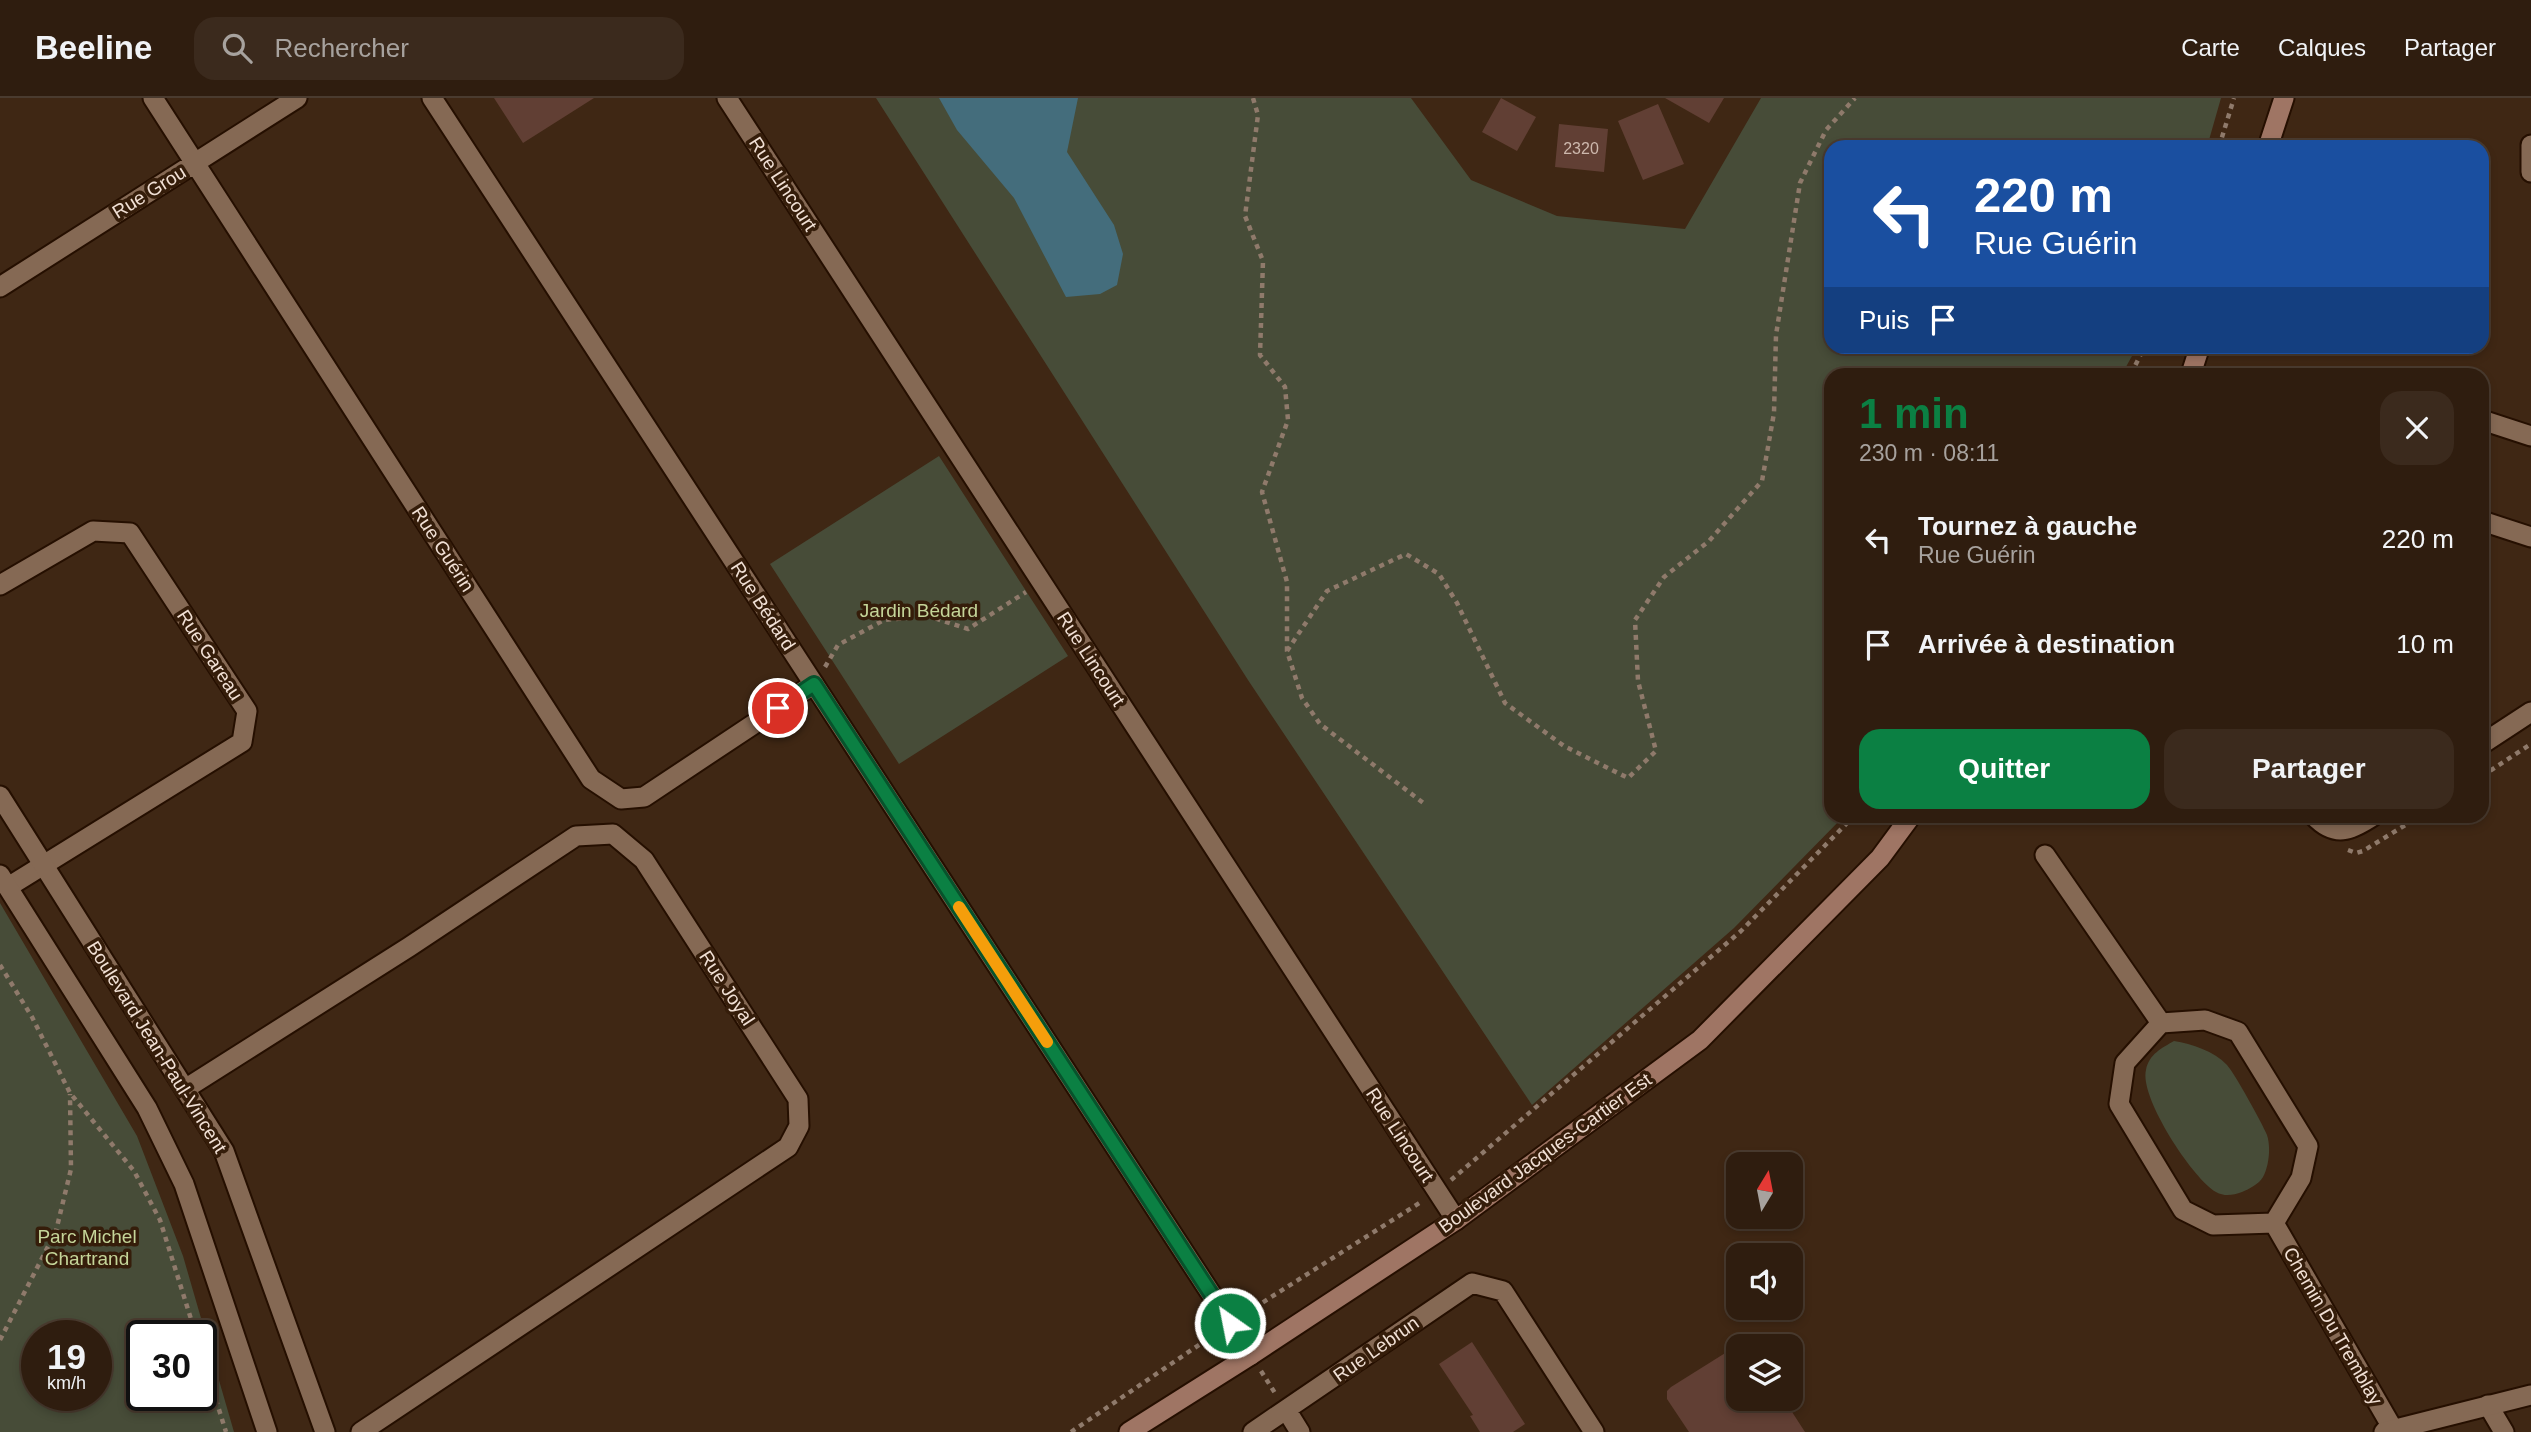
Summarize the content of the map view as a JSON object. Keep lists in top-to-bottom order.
{
  "streets": {
    "main road": ["Boulevard Jacques-Cartier Est"],
    "street": [
      "Rue Lincourt",
      "Rue Grou",
      "Rue Guérin",
      "Rue Bédard",
      "Rue Gareau",
      "Rue Joyal",
      "Boulevard Jean-Paul-Vincent",
      "Chemin Du Tremblay",
      "Rue Lebrun"
    ]
  },
  "crossings": [
    ["Rue Lincourt", "Boulevard Jacques-Cartier Est"],
    ["Rue Grou", "Rue Guérin"],
    ["Rue Guérin", "Rue Bédard"],
    ["Rue Bédard", "Boulevard Jacques-Cartier Est"],
    ["Rue Gareau", "Boulevard Jean-Paul-Vincent"],
    ["Rue Joyal", "Boulevard Jean-Paul-Vincent"]
  ],
  "parks": ["Jardin Bédard", "Parc Michel Chartrand"],
  "house_numbers": ["2320"],
  "north": "top",
  "page": {
    "header": "Beeline",
    "search": "Rechercher",
    "nav": ["Carte", "Calques", "Partager"],
    "turn": ["220 m", "Rue Guérin"],
    "then": "Puis",
    "heading": ["1 min", "230 m · 08:11"],
    "list": [
      {
        "name": "Tournez à gauche",
        "note": "Rue Guérin",
        "value": "220 m"
      },
      {
        "name": "Arrivée à destination",
        "value": "10 m"
      }
    ],
    "buttons": ["Quitter", "Partager"],
    "speed": "19 km/h",
    "limit": "30"
  }
}
